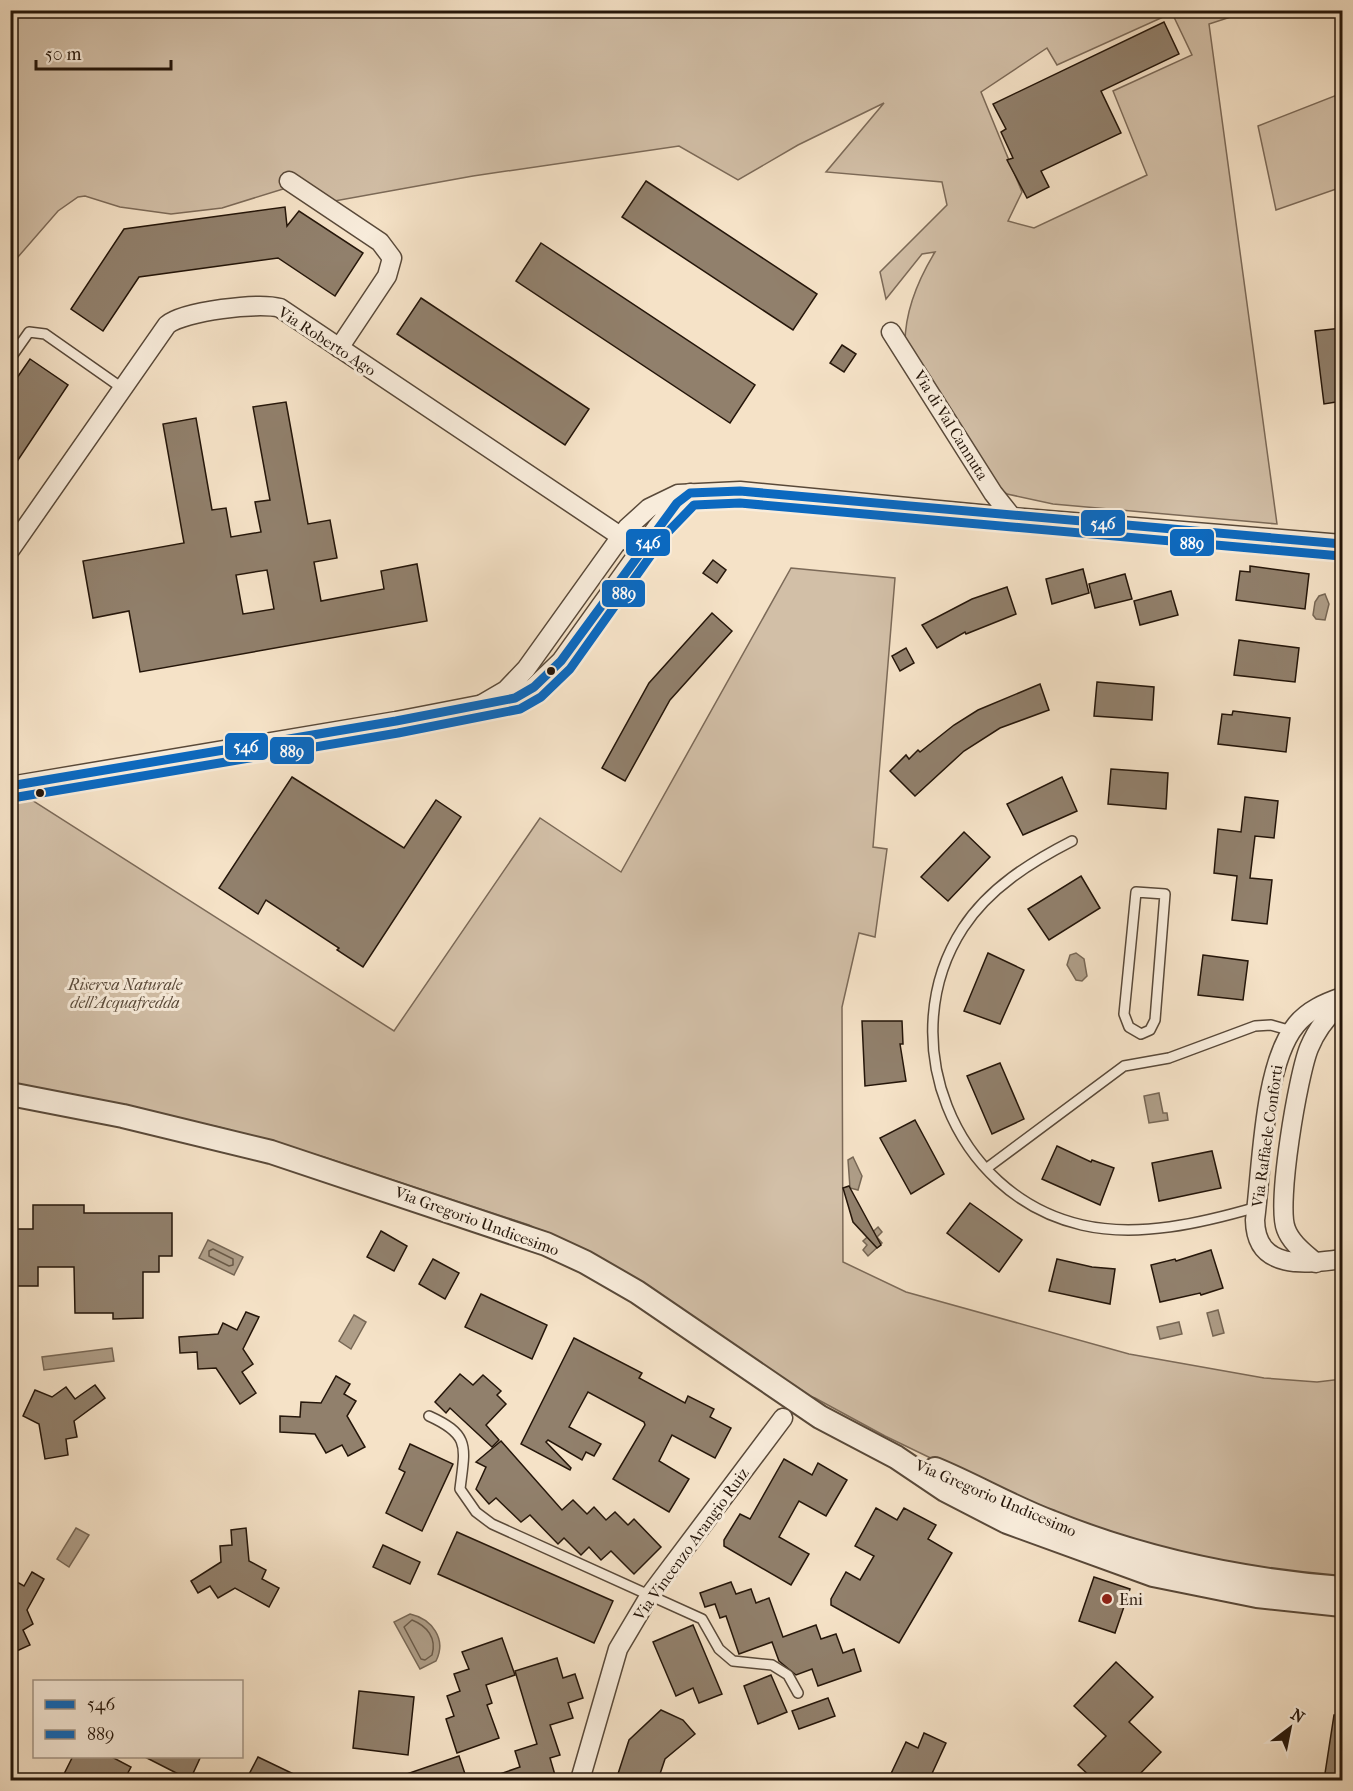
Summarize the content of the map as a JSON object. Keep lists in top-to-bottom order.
{
  "streets": {
    "street": [
      "Via Roberto Ago",
      "Via di Val Cannuta",
      "Via Raffaele Conforti",
      "Via Gregorio Undicesimo",
      "Via Vincenzo Arangio Ruiz"
    ]
  },
  "parks": ["Riserva Naturale dell'Acquafredda"],
  "places": ["Eni"],
  "lines": ["transit line 546", "transit line 889"],
  "legend": ["546", "889"],
  "scale_bar": "50 m",
  "north": "top right"
}
